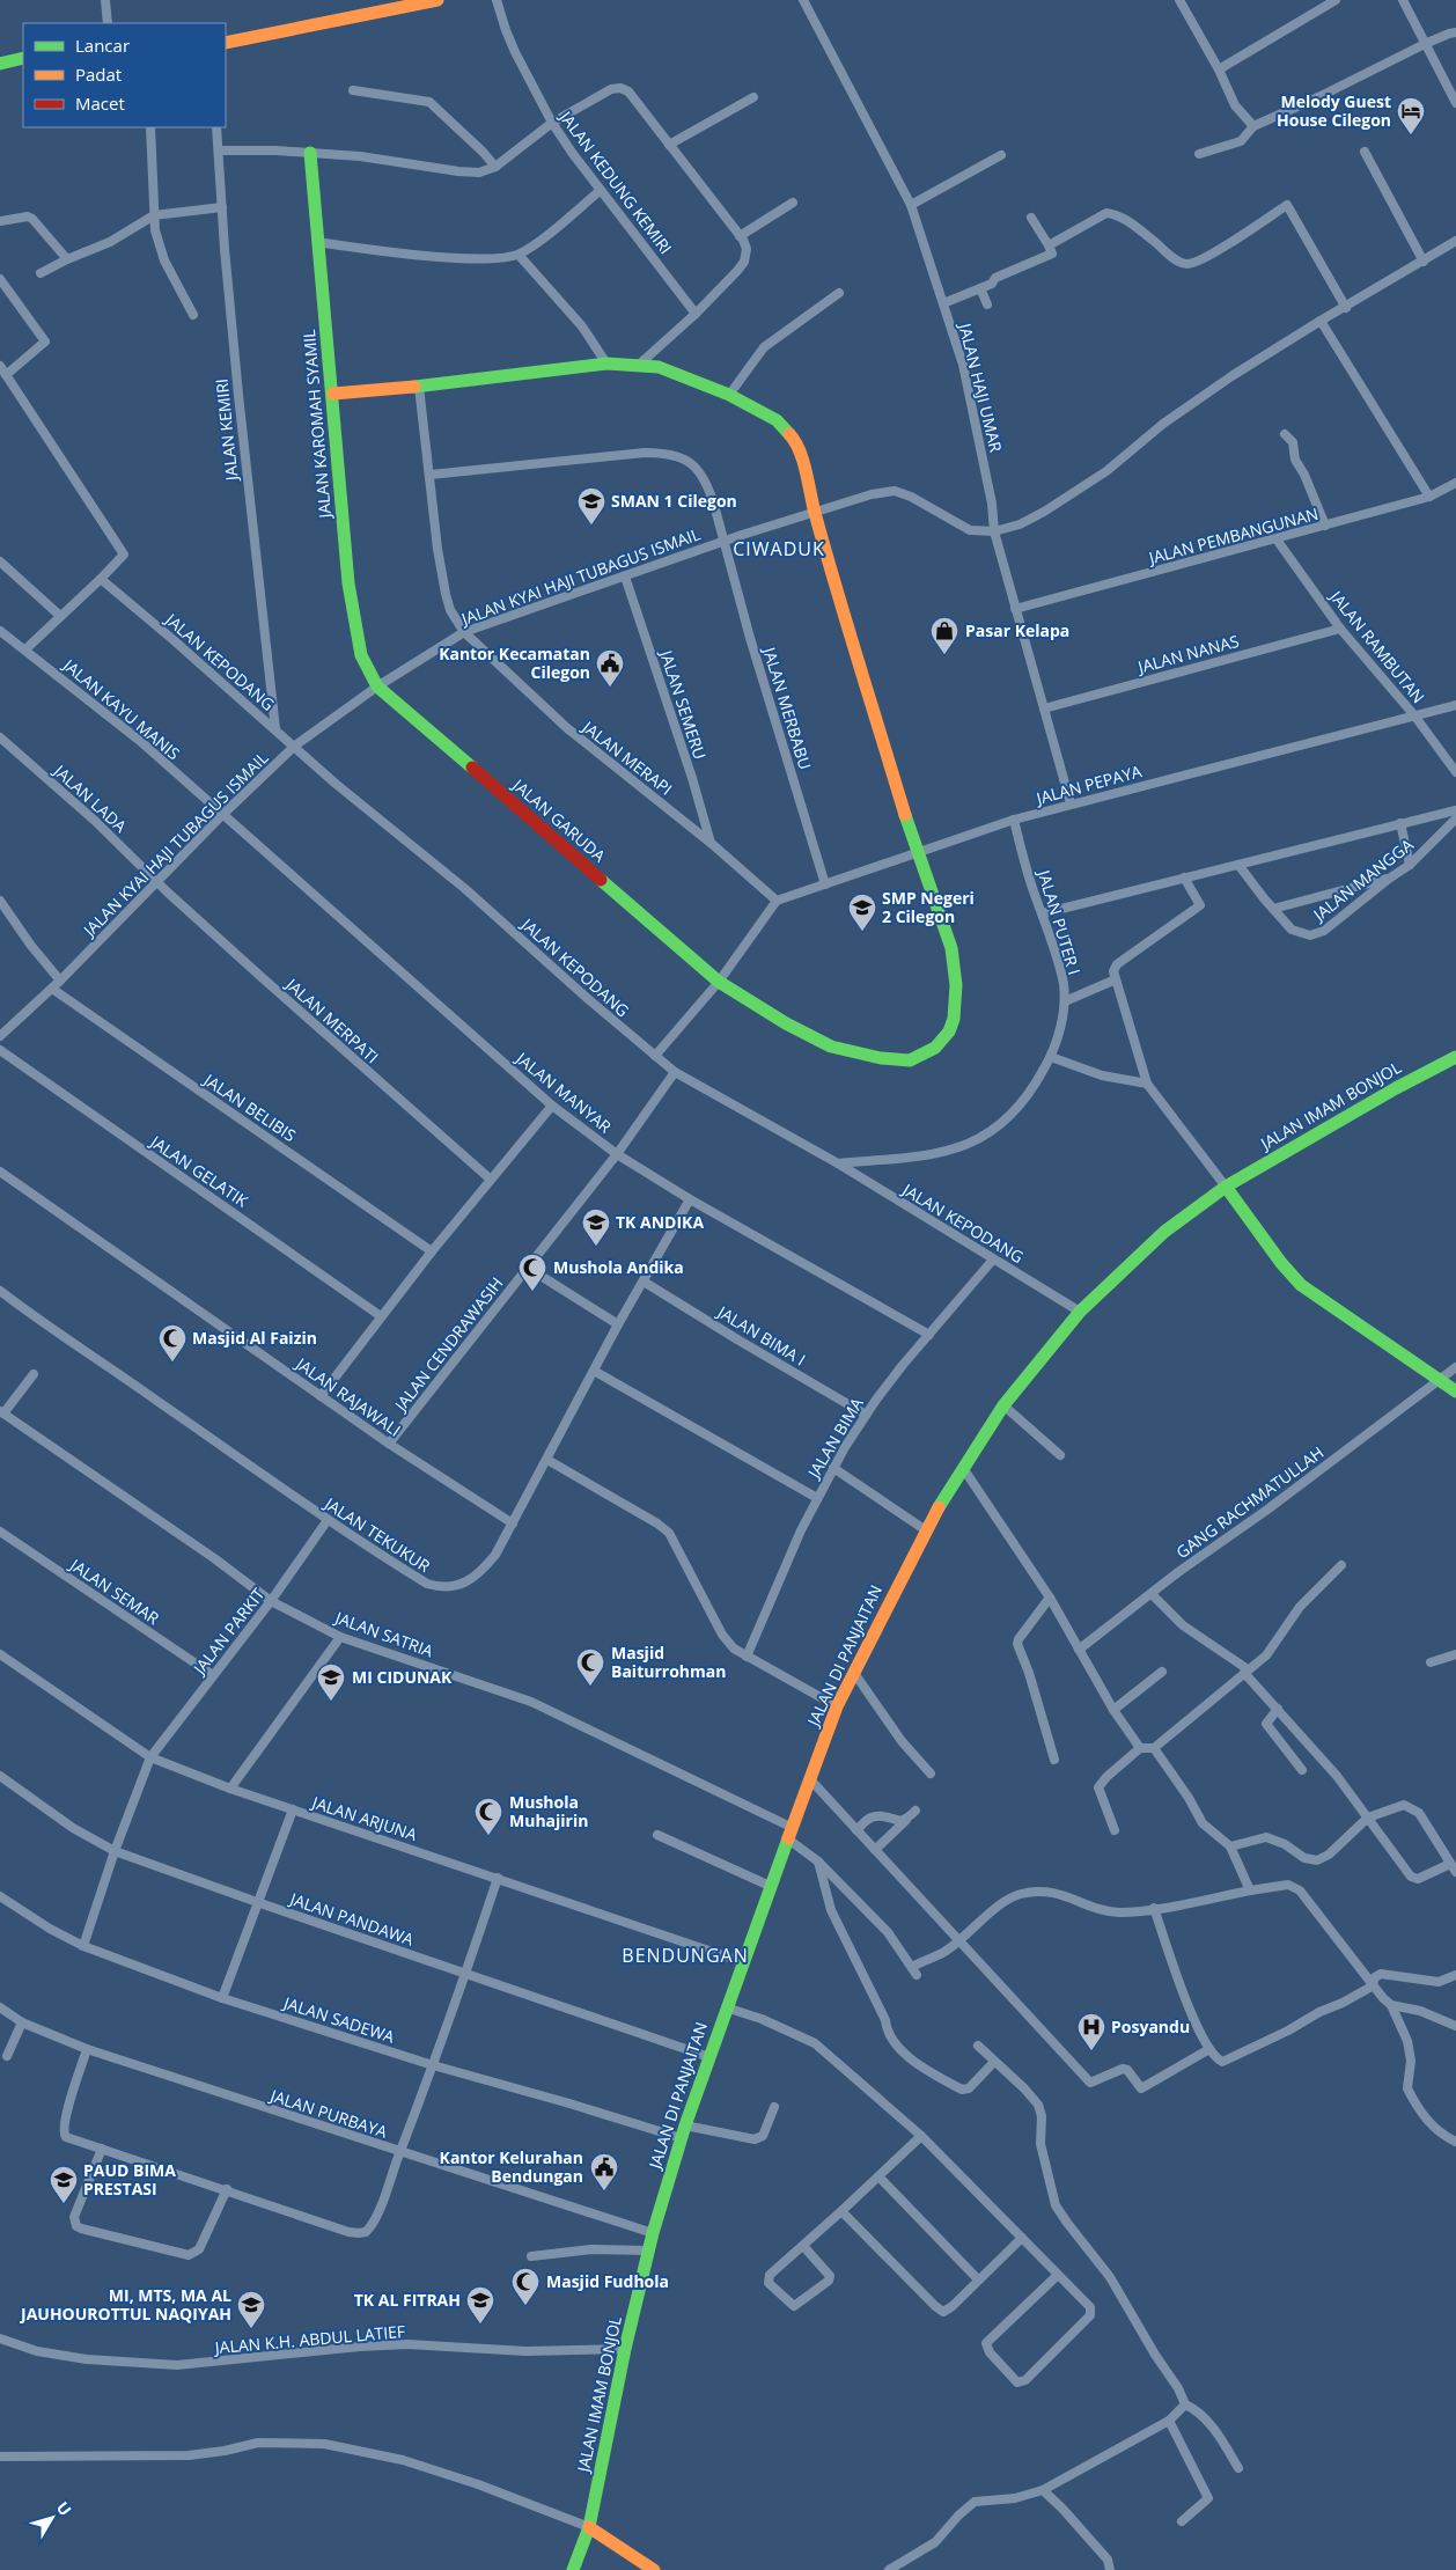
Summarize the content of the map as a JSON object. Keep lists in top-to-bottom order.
{
  "streets": {
    "street": [
      "JALAN KEDUNG KEMIRI",
      "JALAN HAJI UMAR",
      "JALAN KAROMAH SYAMIL",
      "JALAN KEMIRI",
      "JALAN PEMBANGUNAN",
      "JALAN KYAI HAJI TUBAGUS ISMAIL",
      "JALAN RAMBUTAN",
      "JALAN NANAS",
      "JALAN KEPODANG",
      "JALAN SEMERU",
      "JALAN MERBABU",
      "JALAN KAYU MANIS",
      "JALAN MERAPI",
      "JALAN PEPAYA",
      "JALAN LADA",
      "JALAN GARUDA",
      "JALAN MANGGA",
      "JALAN PUTER I",
      "JALAN MERPATI",
      "JALAN MANYAR",
      "JALAN IMAM BONJOL",
      "JALAN BELIBIS",
      "JALAN GELATIK",
      "JALAN BIMA I",
      "JALAN CENDRAWASIH",
      "JALAN RAJAWALI",
      "JALAN BIMA",
      "GANG RACHMATULLAH",
      "JALAN TEKUKUR",
      "JALAN SEMAR",
      "JALAN PARKIT",
      "JALAN SATRIA",
      "JALAN DI PANJAITAN",
      "JALAN ARJUNA",
      "JALAN PANDAWA",
      "JALAN SADEWA",
      "JALAN PURBAYA",
      "JALAN K.H. ABDUL LATIEF"
    ]
  },
  "crossings": [
    ["JALAN HAJI UMAR", "JALAN PEMBANGUNAN"],
    ["JALAN HAJI UMAR", "JALAN KYAI HAJI TUBAGUS ISMAIL"],
    ["JALAN HAJI UMAR", "JALAN NANAS"],
    ["JALAN HAJI UMAR", "JALAN PEPAYA"],
    ["JALAN KAROMAH SYAMIL", "JALAN KYAI HAJI TUBAGUS ISMAIL"],
    ["JALAN KAROMAH SYAMIL", "JALAN GARUDA"],
    ["JALAN KEMIRI", "JALAN KEPODANG"],
    ["JALAN PEMBANGUNAN", "JALAN RAMBUTAN"],
    ["JALAN KYAI HAJI TUBAGUS ISMAIL", "JALAN KEPODANG"],
    ["JALAN KYAI HAJI TUBAGUS ISMAIL", "JALAN SEMERU"],
    ["JALAN KYAI HAJI TUBAGUS ISMAIL", "JALAN MERBABU"],
    ["JALAN KYAI HAJI TUBAGUS ISMAIL", "JALAN KAYU MANIS"],
    ["JALAN KYAI HAJI TUBAGUS ISMAIL", "JALAN MERAPI"],
    ["JALAN KYAI HAJI TUBAGUS ISMAIL", "JALAN LADA"],
    ["JALAN KYAI HAJI TUBAGUS ISMAIL", "JALAN GARUDA"],
    ["JALAN KYAI HAJI TUBAGUS ISMAIL", "JALAN MERPATI"],
    ["JALAN KYAI HAJI TUBAGUS ISMAIL", "JALAN MANYAR"],
    ["JALAN KYAI HAJI TUBAGUS ISMAIL", "JALAN BELIBIS"],
    ["JALAN RAMBUTAN", "JALAN NANAS"],
    ["JALAN RAMBUTAN", "JALAN PEPAYA"],
    ["JALAN KEPODANG", "JALAN PUTER I"],
    ["JALAN KEPODANG", "JALAN CENDRAWASIH"],
    ["JALAN KEPODANG", "JALAN BIMA"],
    ["JALAN KEPODANG", "JALAN DI PANJAITAN"],
    ["JALAN SEMERU", "JALAN MERAPI"],
    ["JALAN MERBABU", "JALAN MERAPI"],
    ["JALAN MERBABU", "JALAN PEPAYA"],
    ["JALAN KAYU MANIS", "JALAN MANYAR"],
    ["JALAN MERAPI", "JALAN PEPAYA"],
    ["JALAN MERAPI", "JALAN GARUDA"],
    ["JALAN PEPAYA", "JALAN GARUDA"],
    ["JALAN PEPAYA", "JALAN PUTER I"],
    ["JALAN LADA", "JALAN MERPATI"],
    ["JALAN MANYAR", "JALAN CENDRAWASIH"],
    ["JALAN MANYAR", "JALAN BIMA"],
    ["JALAN MANYAR", "JALAN TEKUKUR"],
    ["JALAN IMAM BONJOL", "JALAN DI PANJAITAN"],
    ["JALAN IMAM BONJOL", "JALAN PURBAYA"],
    ["JALAN IMAM BONJOL", "JALAN K.H. ABDUL LATIEF"],
    ["JALAN BIMA I", "JALAN BIMA"],
    ["JALAN BIMA I", "JALAN TEKUKUR"],
    ["JALAN CENDRAWASIH", "JALAN RAJAWALI"],
    ["JALAN RAJAWALI", "JALAN TEKUKUR"],
    ["JALAN TEKUKUR", "JALAN PARKIT"],
    ["JALAN SEMAR", "JALAN PARKIT"],
    ["JALAN PARKIT", "JALAN SATRIA"],
    ["JALAN PARKIT", "JALAN ARJUNA"],
    ["JALAN PARKIT", "JALAN PANDAWA"],
    ["JALAN PARKIT", "JALAN SADEWA"],
    ["JALAN SATRIA", "JALAN DI PANJAITAN"],
    ["JALAN DI PANJAITAN", "JALAN ARJUNA"],
    ["JALAN DI PANJAITAN", "JALAN PANDAWA"],
    ["JALAN DI PANJAITAN", "JALAN SADEWA"],
    ["JALAN DI PANJAITAN", "JALAN PURBAYA"]
  ],
  "districts": ["CIWADUK", "BENDUNGAN"],
  "places": {
    "hotel": ["Melody Guest House Cilegon"],
    "school or university": [
      "SMAN 1 Cilegon",
      "SMP Negeri 2 Cilegon",
      "TK ANDIKA",
      "MI CIDUNAK",
      "PAUD BIMA PRESTASI",
      "TK AL FITRAH",
      "MI, MTS, MA AL JAUHOUROTTUL NAQIYAH"
    ],
    "shop": ["Pasar Kelapa"],
    "public building": ["Kantor Kecamatan Cilegon", "Kantor Kelurahan Bendungan"],
    "mosque": [
      "Mushola Andika",
      "Masjid Al Faizin",
      "Masjid Baiturrohman",
      "Mushola Muhajirin",
      "Masjid Fudhola"
    ],
    "hospital": ["Posyandu"]
  },
  "legend": ["Lancar", "Padat", "Macet"],
  "north": "top right"
}
